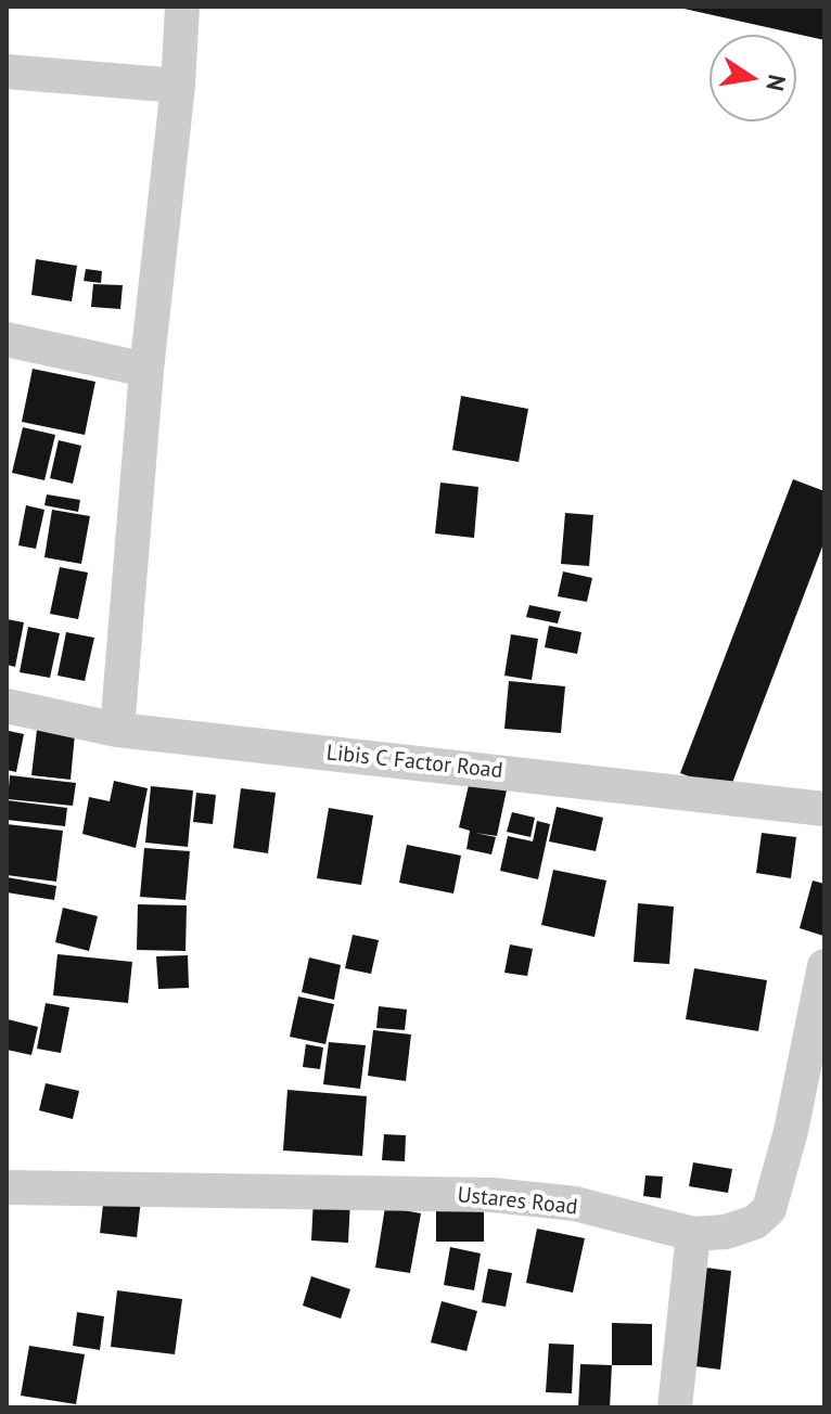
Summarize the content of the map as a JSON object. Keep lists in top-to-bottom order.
{
  "streets": {
    "street": ["Libis C Factor Road", "Ustares Road"]
  },
  "north": "right"
}
